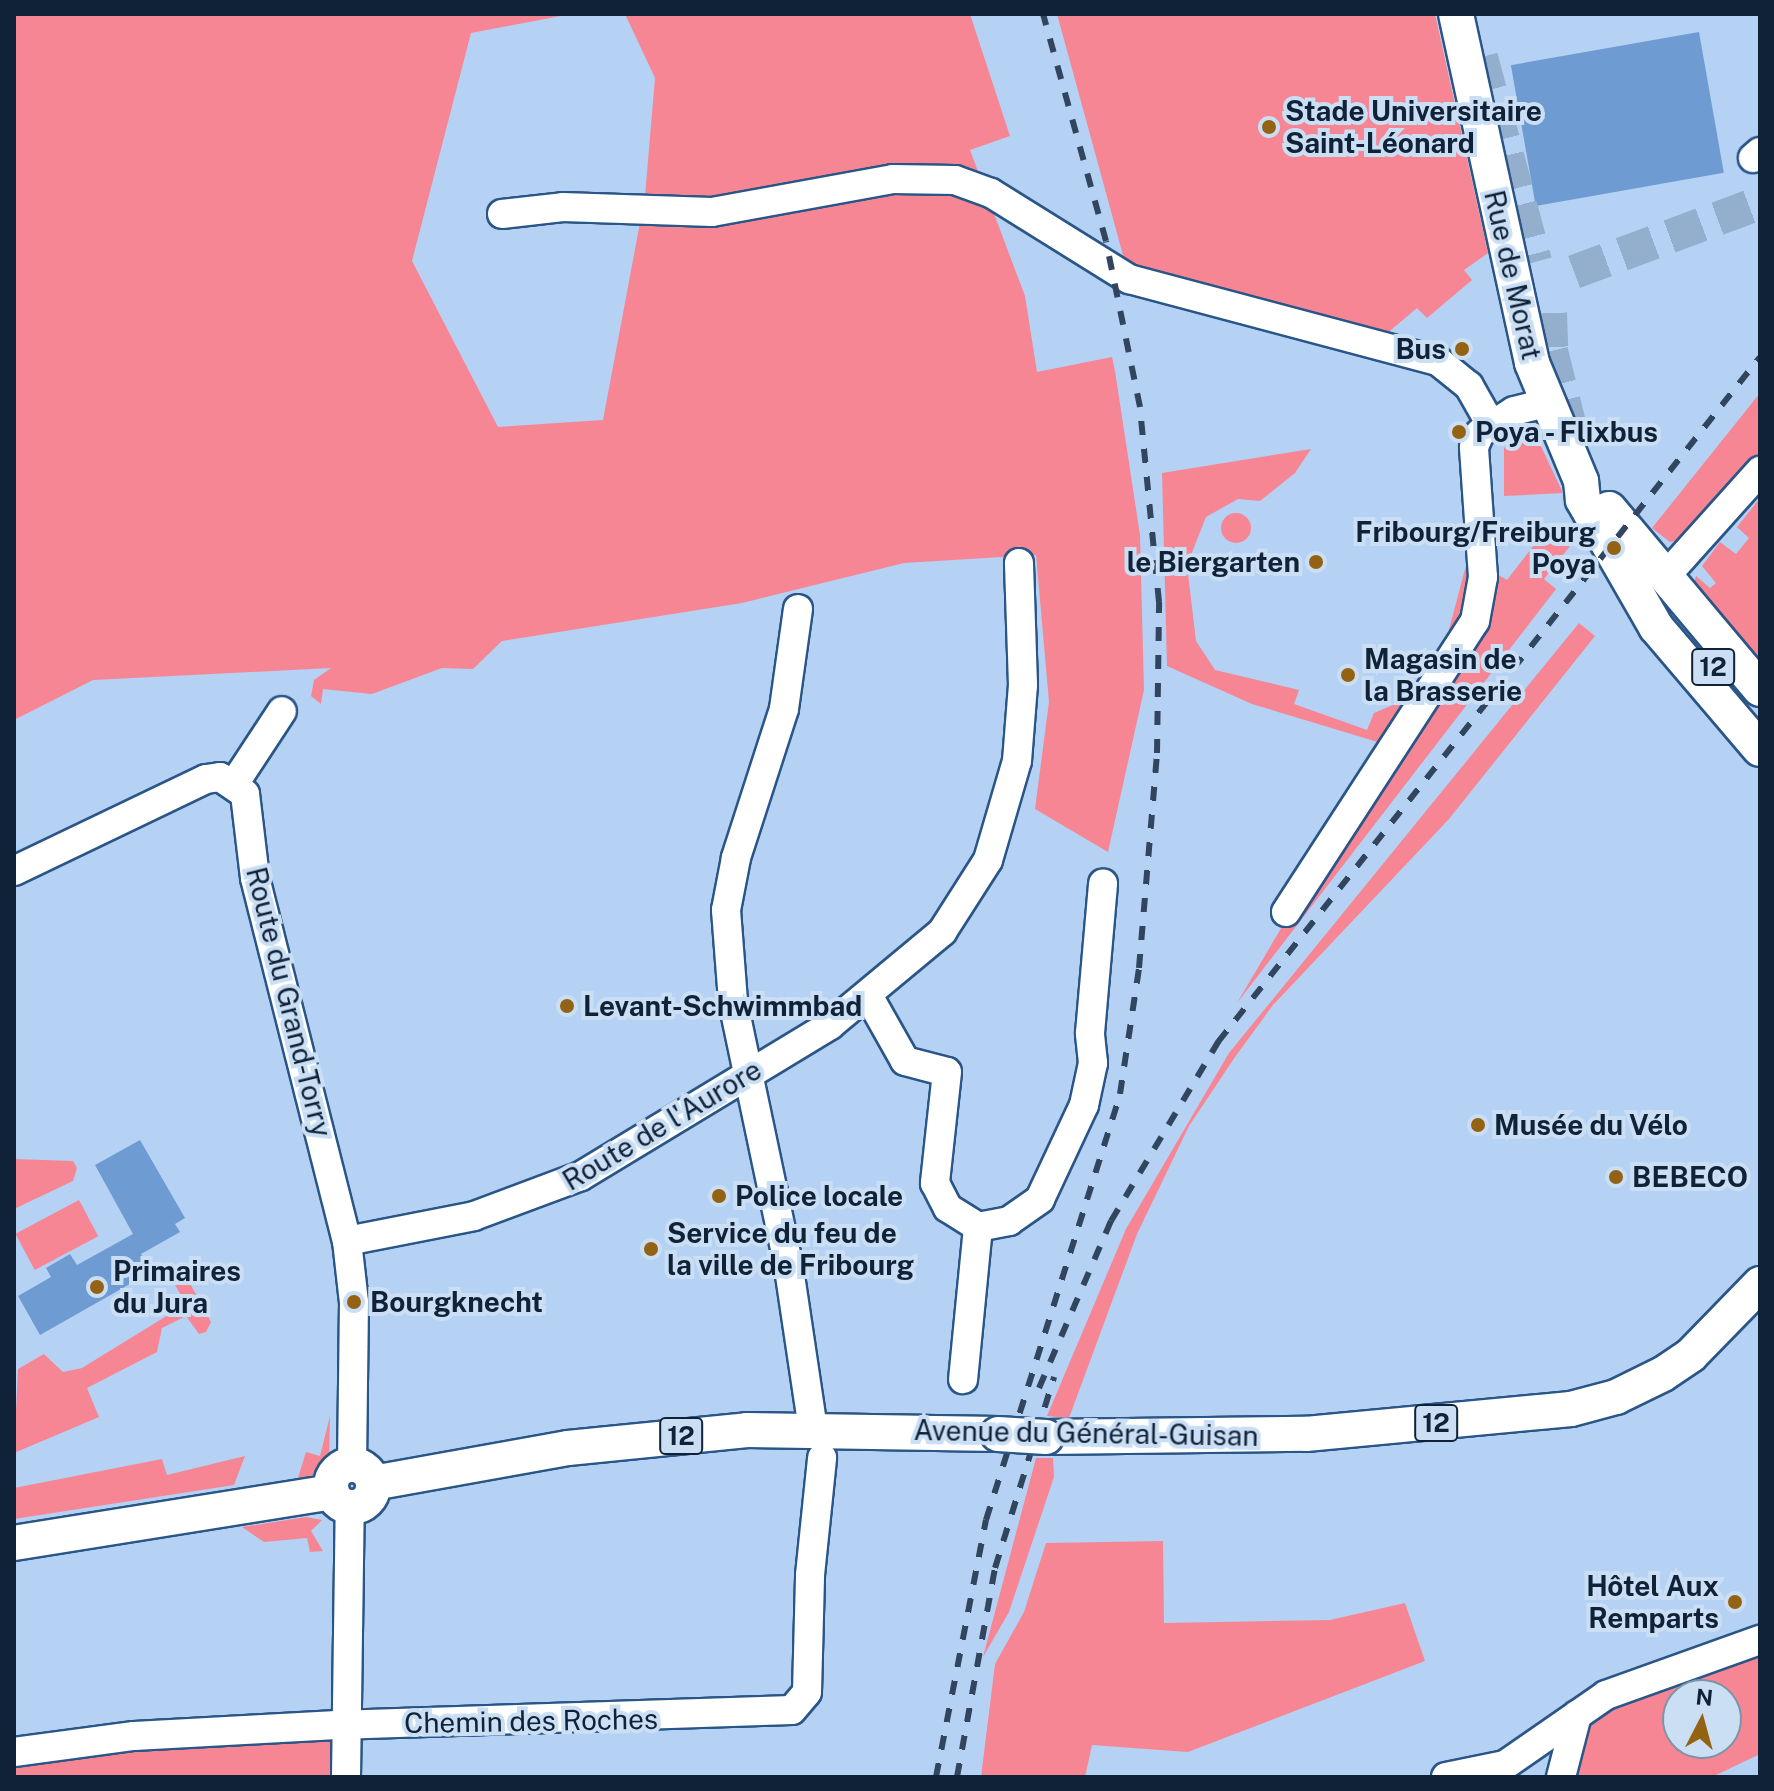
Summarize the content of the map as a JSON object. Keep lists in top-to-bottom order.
{
  "streets": {
    "main road": ["Rue de Morat", "12", "Avenue du Général-Guisan"],
    "street": ["Route du Grand-Torry", "Route de l'Aurore", "Chemin des Roches"]
  },
  "crossings": [
    ["Rue de Morat", "12"],
    ["Route du Grand-Torry", "Route de l'Aurore"],
    ["Route du Grand-Torry", "Avenue du Général-Guisan"],
    ["Route du Grand-Torry", "Chemin des Roches"],
    ["Route de l'Aurore", "Chemin des Roches"],
    ["Avenue du Général-Guisan", "Chemin des Roches"]
  ],
  "places": [
    "Stade Universitaire Saint-Léonard",
    "Bus",
    "Poya - Flixbus",
    "Fribourg/Freiburg Poya",
    "le Biergarten",
    "Magasin de la Brasserie",
    "Levant-Schwimmbad",
    "Musée du Vélo",
    "BEBECO",
    "Police locale",
    "Service du feu de la ville de Fribourg",
    "Primaires du Jura",
    "Bourgknecht",
    "Hôtel Aux Remparts"
  ],
  "north": "top"
}
